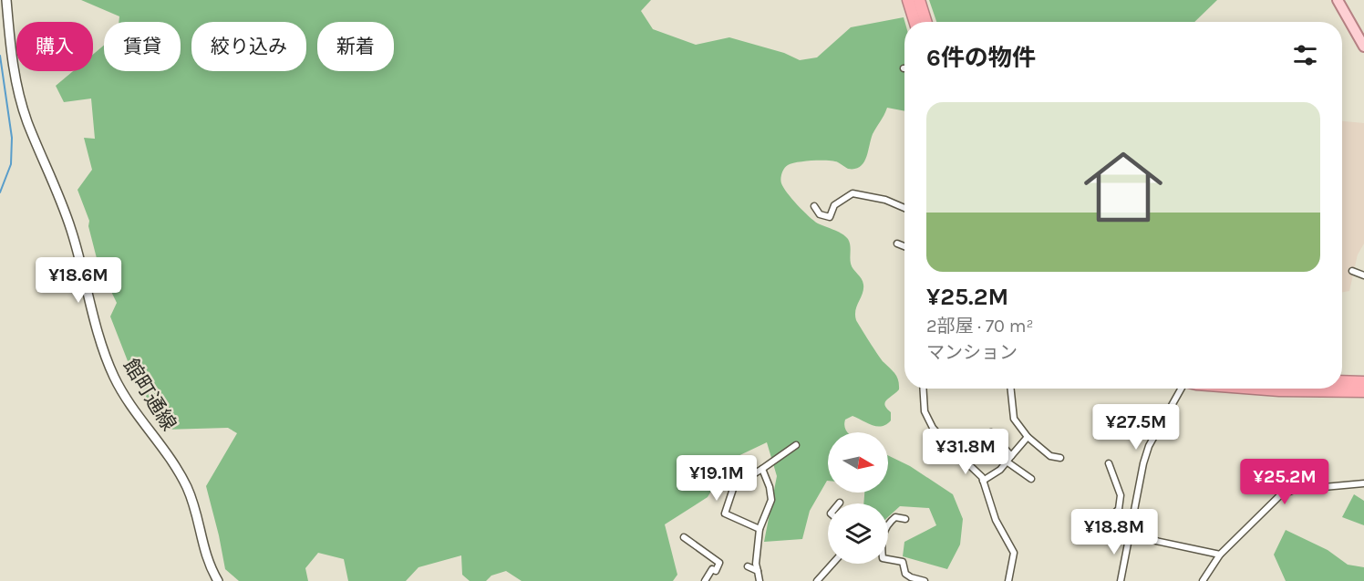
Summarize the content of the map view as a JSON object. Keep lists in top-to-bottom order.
{
  "streets": {
    "main road": ["館町通線"]
  },
  "north": "right",
  "page": {
    "chip": [
      "購入",
      "賃貸",
      "絞り込み",
      "新着"
    ],
    "heading": "6件の物件",
    "list": [
      {
        "name": "¥25.2M",
        "note": "2部屋 · 70 m² · マンション"
      }
    ],
    "price": [
      "¥18.6M",
      "¥27.5M",
      "¥31.8M",
      "¥19.1M",
      "¥25.2M",
      "¥18.8M"
    ]
  }
}
